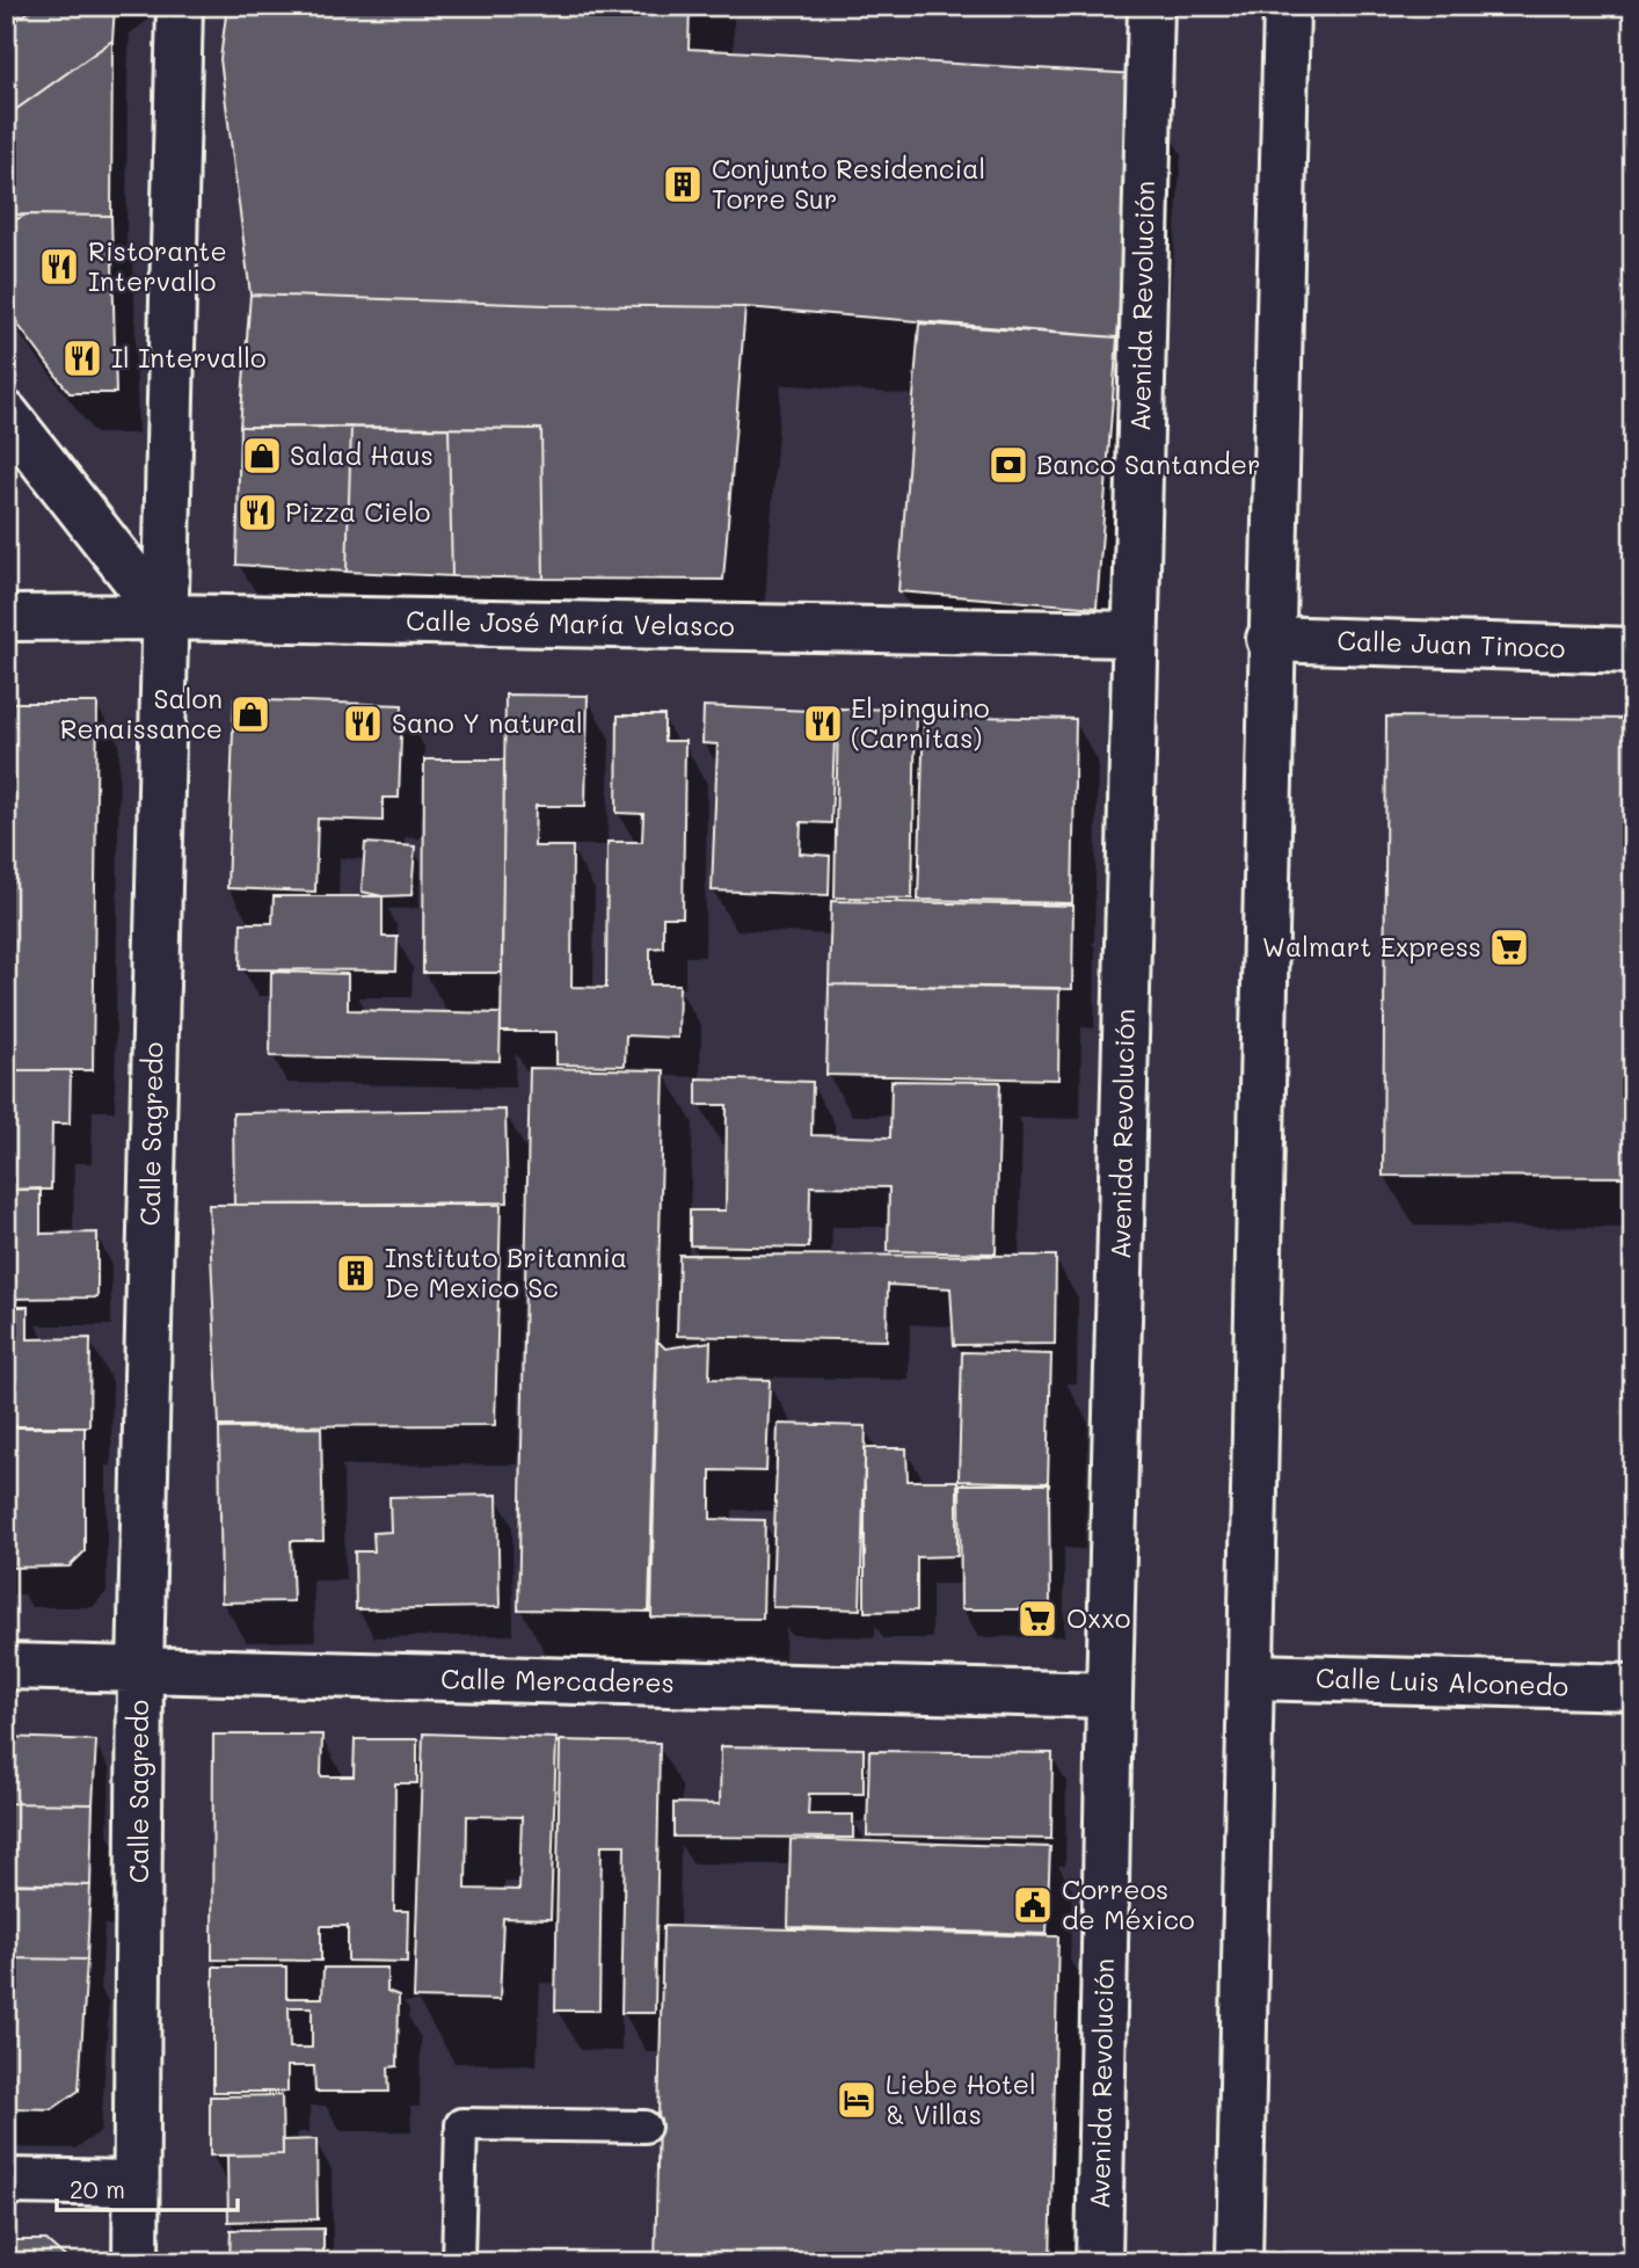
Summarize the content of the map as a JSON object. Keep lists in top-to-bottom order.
{
  "streets": {
    "street": [
      "Avenida Revolución",
      "Calle José María Velasco",
      "Calle Juan Tinoco",
      "Calle Sagredo",
      "Calle Mercaderes",
      "Calle Luis Alconedo"
    ]
  },
  "crossings": [
    ["Avenida Revolución", "Calle José María Velasco"],
    ["Avenida Revolución", "Calle Mercaderes"],
    ["Calle José María Velasco", "Calle Sagredo"],
    ["Calle Sagredo", "Calle Mercaderes"]
  ],
  "places": {
    "building": ["Conjunto Residencial Torre Sur", "Instituto Britannia De Mexico Sc"],
    "restaurant": [
      "Ristorante Intervallo",
      "Il Intervallo",
      "Pizza Cielo",
      "Sano Y natural",
      "El pinguino (Carnitas)"
    ],
    "shop": ["Salad Haus", "Salon Renaissance"],
    "bank": ["Banco Santander"],
    "supermarket": ["Walmart Express", "Oxxo"],
    "public building": ["Correos de México"],
    "hotel": ["Liebe Hotel & Villas"]
  },
  "scale_bar": "20 m"
}
